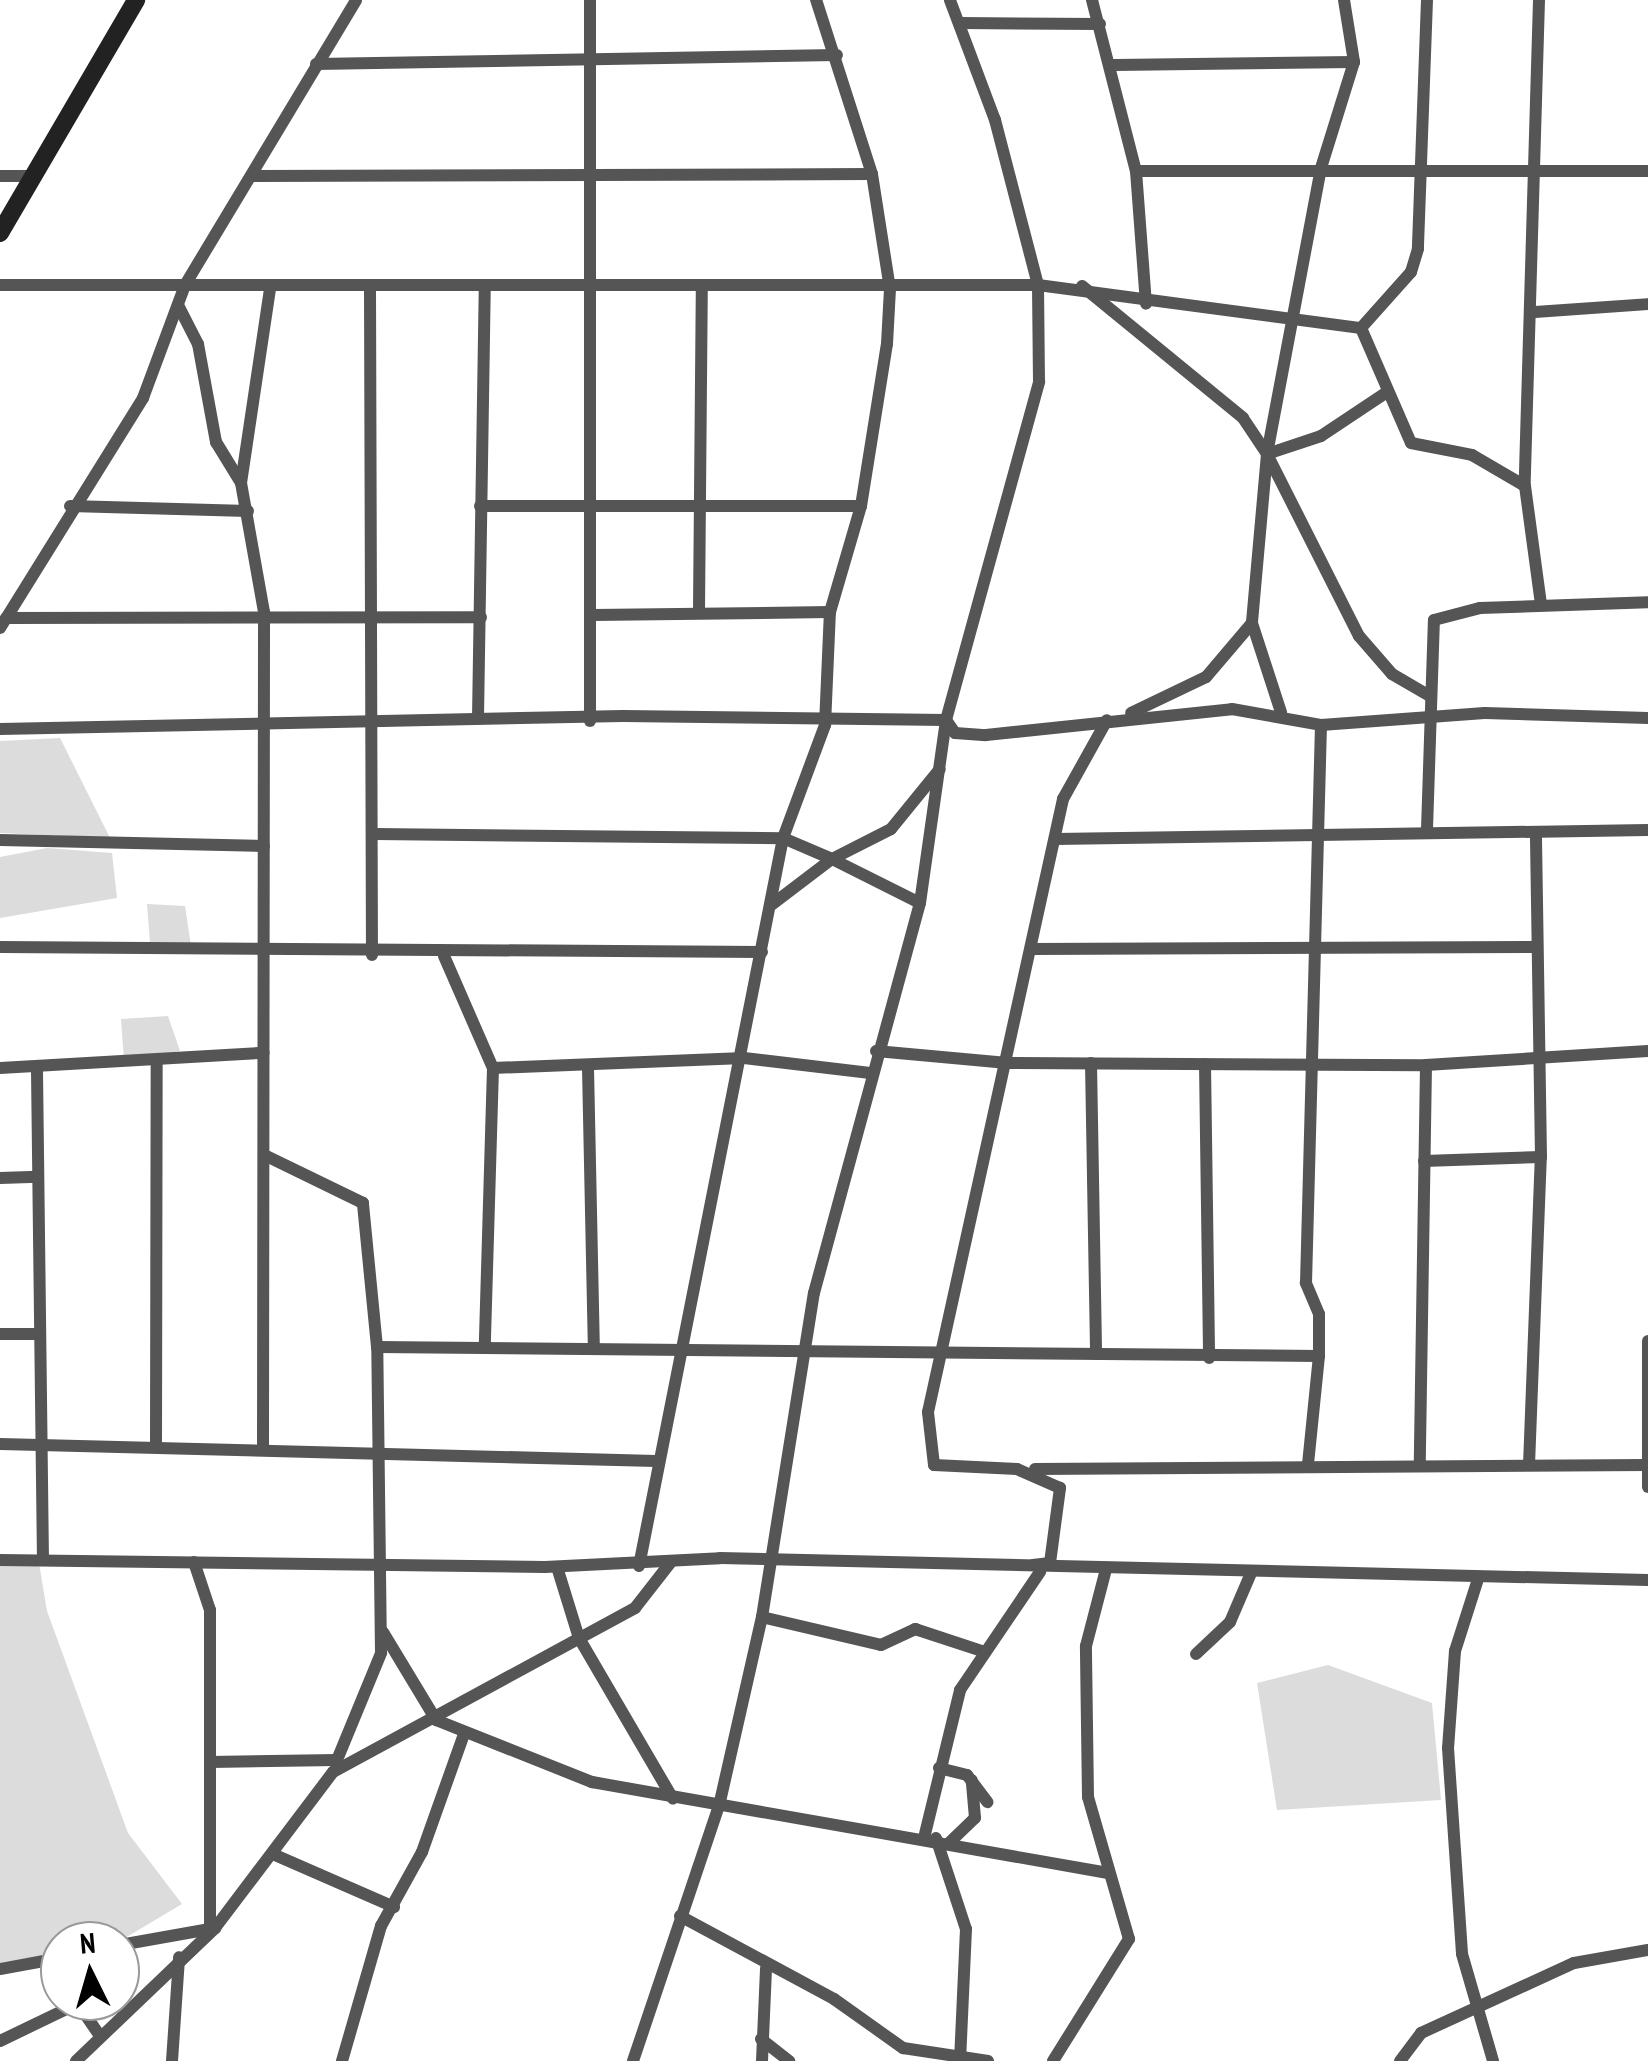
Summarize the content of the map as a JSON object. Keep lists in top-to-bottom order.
{
  "north": "top"
}
